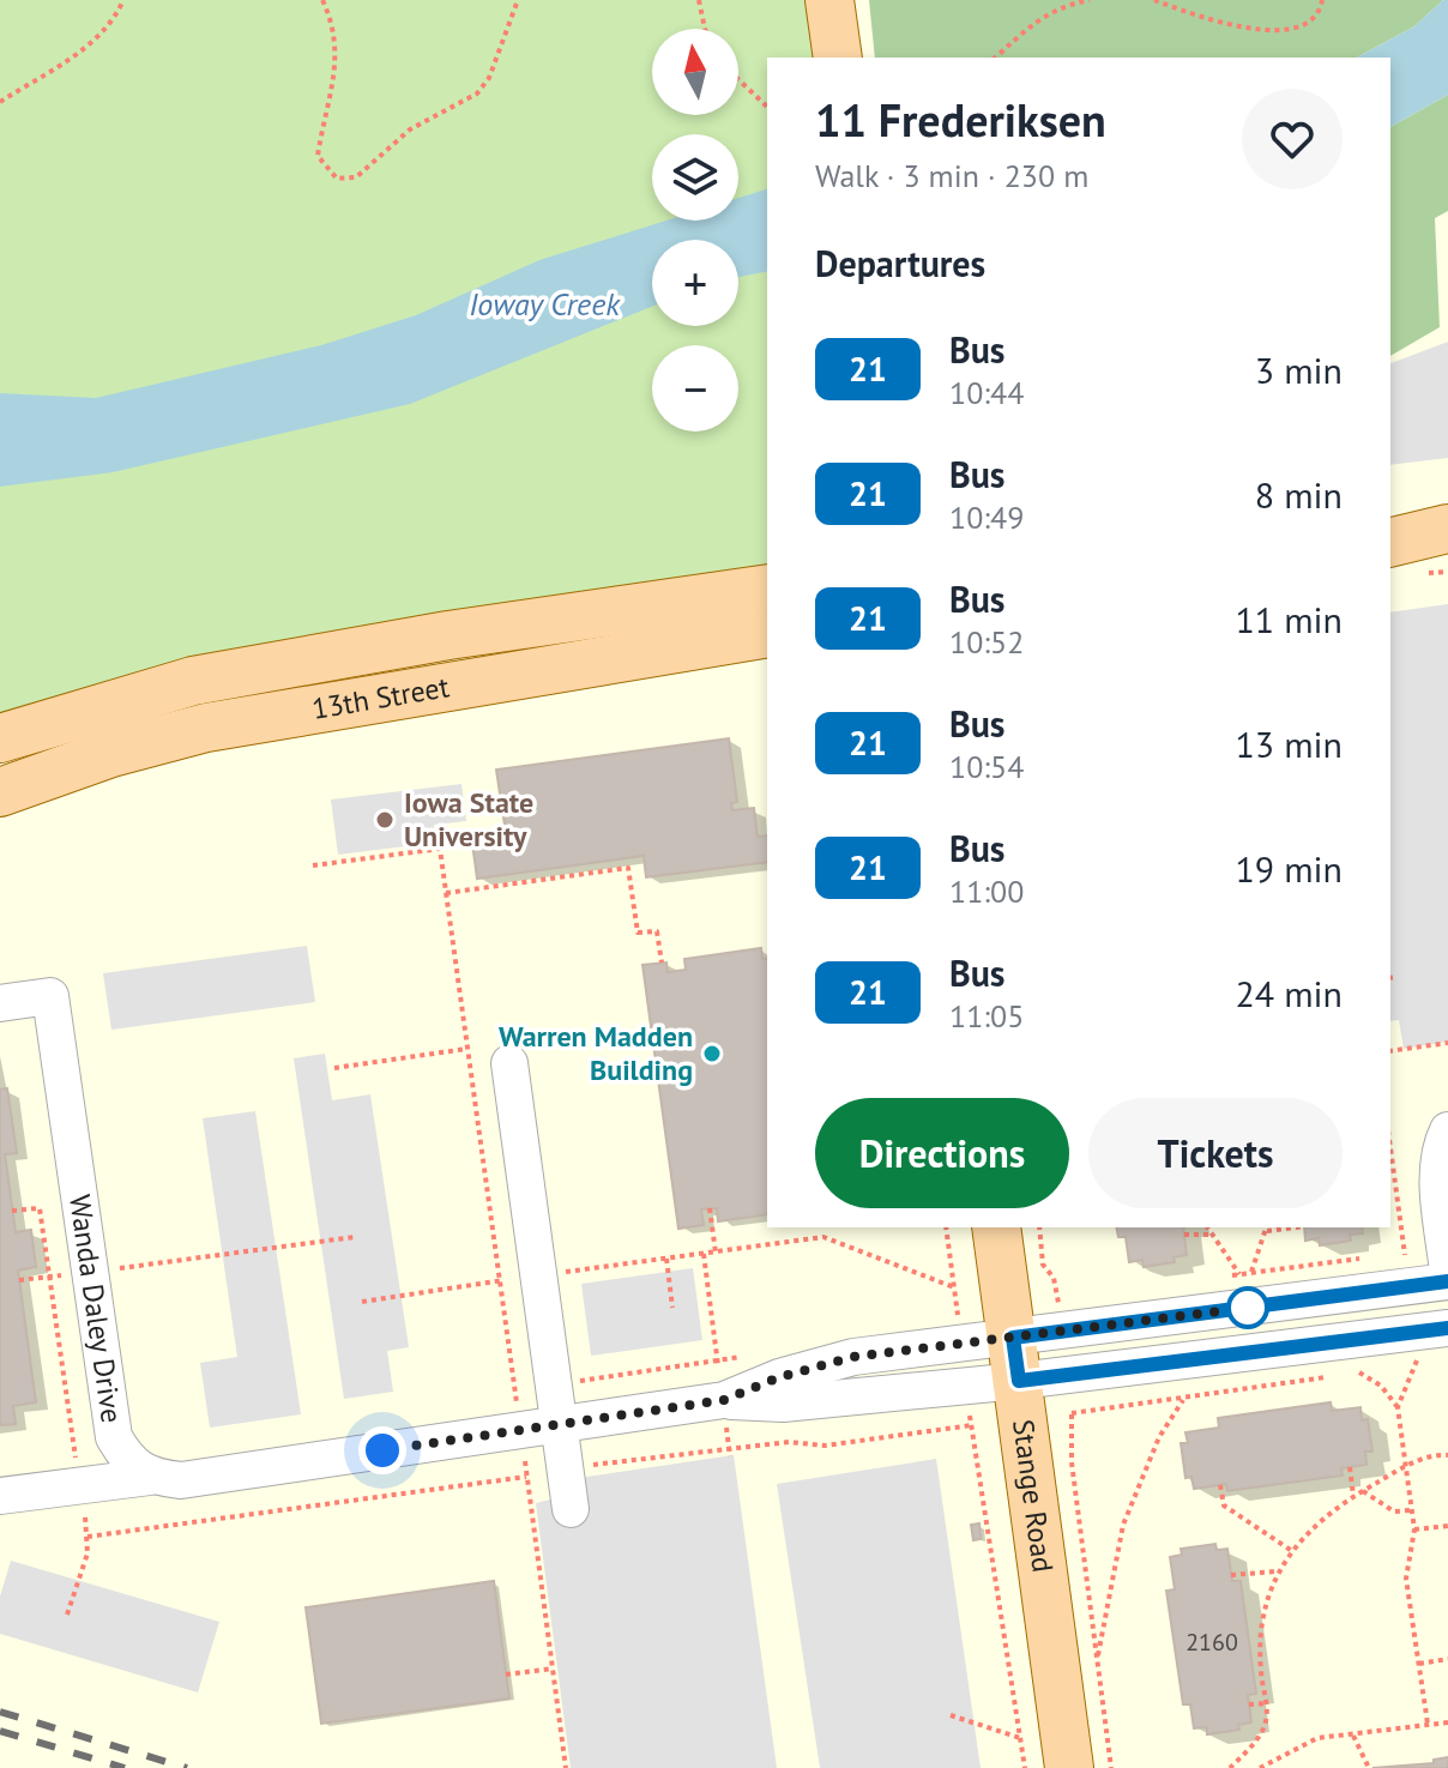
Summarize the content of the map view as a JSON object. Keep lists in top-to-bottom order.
{
  "streets": {
    "main road": ["13th Street", "Stange Road"],
    "street": ["Wanda Daley Drive"]
  },
  "water": ["Ioway Creek"],
  "places": ["Iowa State University", "Warren Madden Building"],
  "lines": ["bus line 21"],
  "house_numbers": ["2160"],
  "north": "top",
  "page": {
    "map_buttons": ["+", "−"],
    "heading": [
      ["11 Frederiksen", "Walk · 3 min · 230 m"],
      "Departures"
    ],
    "list": [
      {
        "mark": "21",
        "name": "Bus",
        "note": "10:44",
        "value": "3 min"
      },
      {
        "mark": "21",
        "name": "Bus",
        "note": "10:49",
        "value": "8 min"
      },
      {
        "mark": "21",
        "name": "Bus",
        "note": "10:52",
        "value": "11 min"
      },
      {
        "mark": "21",
        "name": "Bus",
        "note": "10:54",
        "value": "13 min"
      },
      {
        "mark": "21",
        "name": "Bus",
        "note": "11:00",
        "value": "19 min"
      },
      {
        "mark": "21",
        "name": "Bus",
        "note": "11:05",
        "value": "24 min"
      }
    ],
    "buttons": ["Directions", "Tickets"]
  }
}
